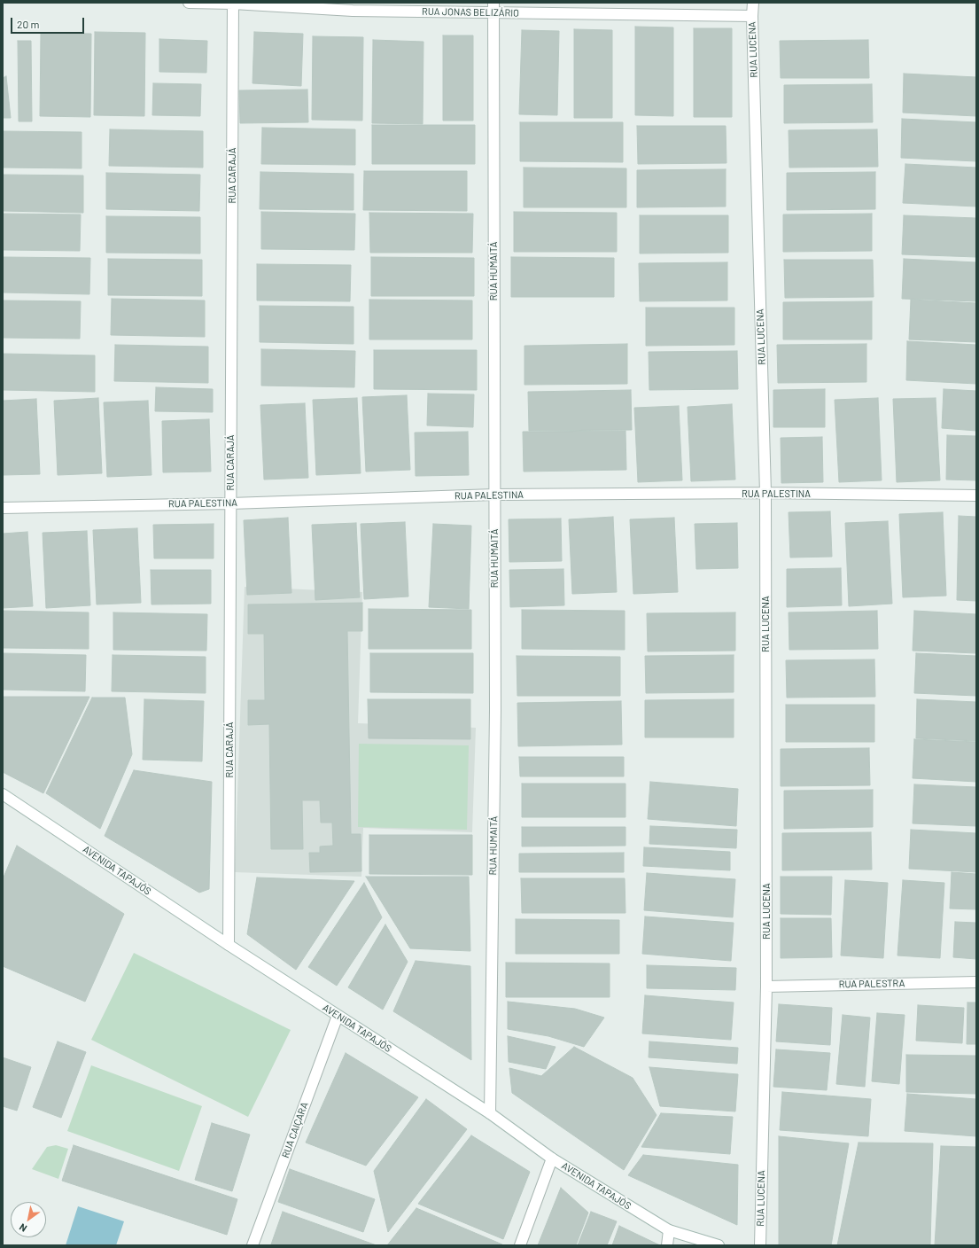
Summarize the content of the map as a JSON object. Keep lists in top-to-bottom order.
{
  "streets": {
    "street": [
      "RUA JONAS BELIZÁRIO",
      "RUA LUCENA",
      "RUA CARAJÁ",
      "RUA HUMAITÁ",
      "RUA PALESTINA",
      "AVENIDA TAPAJÓS",
      "RUA PALESTRA",
      "RUA CAIÇARA"
    ]
  },
  "crossings": [
    ["RUA JONAS BELIZÁRIO", "RUA LUCENA"],
    ["RUA JONAS BELIZÁRIO", "RUA CARAJÁ"],
    ["RUA JONAS BELIZÁRIO", "RUA HUMAITÁ"],
    ["RUA LUCENA", "RUA PALESTINA"],
    ["RUA LUCENA", "RUA PALESTRA"],
    ["RUA CARAJÁ", "RUA PALESTINA"],
    ["RUA CARAJÁ", "AVENIDA TAPAJÓS"],
    ["RUA HUMAITÁ", "RUA PALESTINA"],
    ["RUA HUMAITÁ", "AVENIDA TAPAJÓS"],
    ["AVENIDA TAPAJÓS", "RUA CAIÇARA"]
  ],
  "scale_bar": "20 m",
  "north": "bottom left"
}
